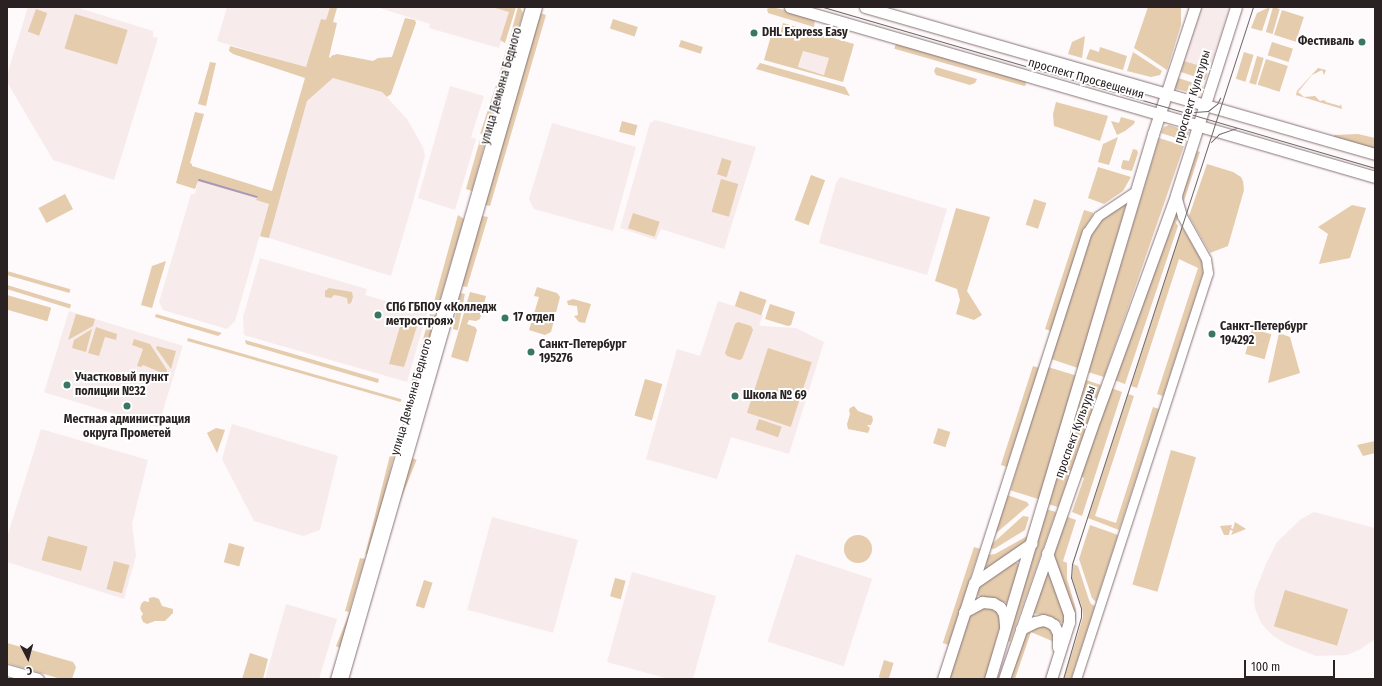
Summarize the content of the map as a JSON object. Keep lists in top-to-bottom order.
{
  "streets": {
    "main road": ["проспект Просвещения", "проспект Культуры"],
    "street": ["улица Демьяна Бедного"]
  },
  "crossings": [
    ["проспект Просвещения", "проспект Культуры"]
  ],
  "places": [
    "DHL Express Easy",
    "Фестиваль",
    "СПб ГБПОУ «Колледж метростроя»",
    "17 отдел",
    "Санкт-Петербург 194292",
    "Санкт-Петербург 195276",
    "Участковый пункт полиции №32",
    "Школа № 69",
    "Местная администрация округа Прометей"
  ],
  "scale_bar": "100 m",
  "north": "bottom"
}
